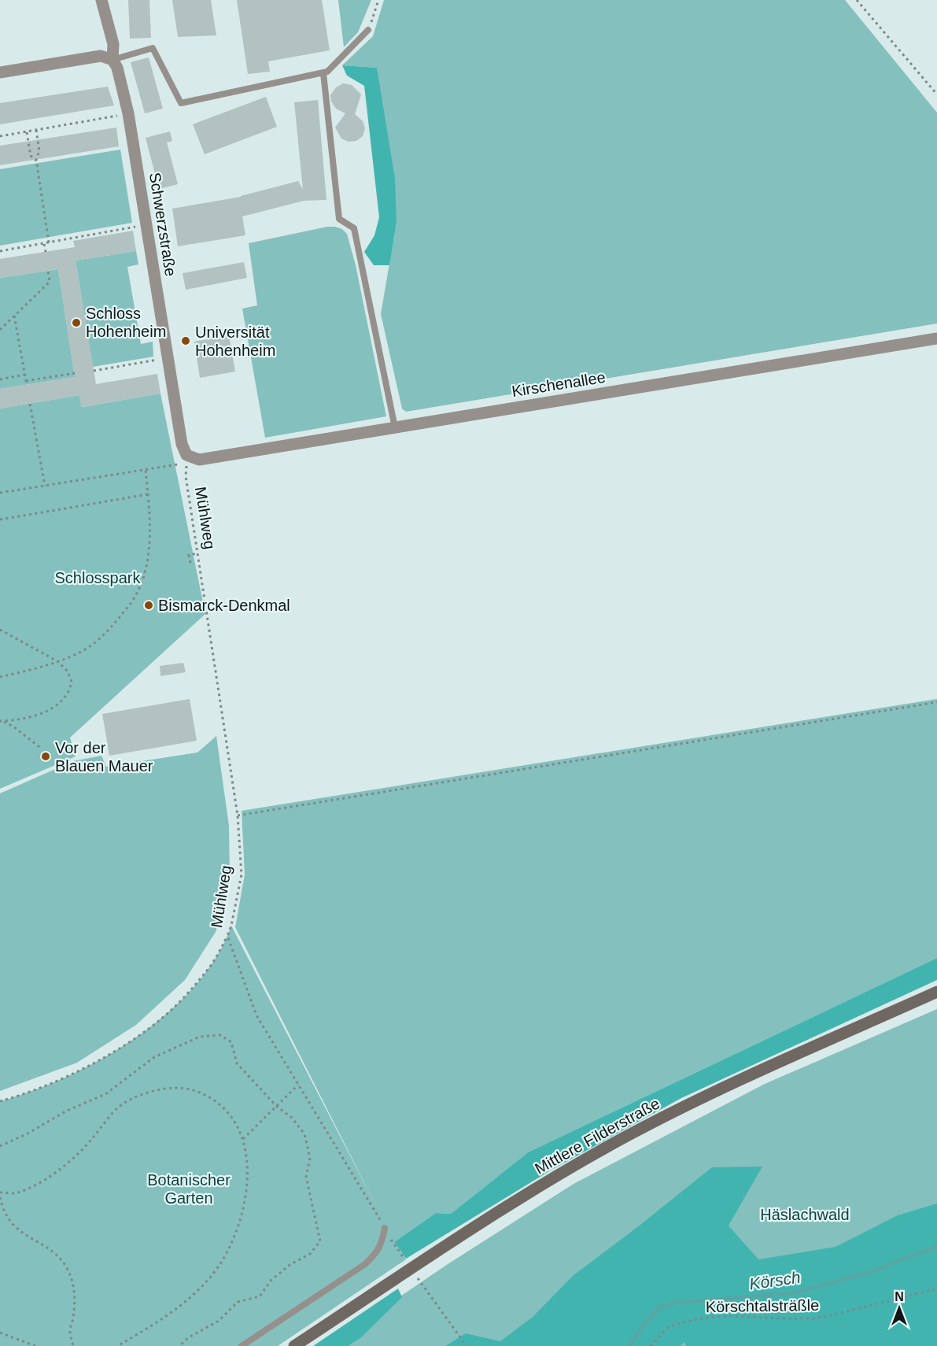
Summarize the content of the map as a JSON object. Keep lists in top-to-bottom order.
{
  "streets": {
    "main road": ["Mittlere Filderstraße"],
    "street": ["Schwerzstraße", "Kirschenallee"],
    "path": ["Mühlweg", "Körschtalsträßle"]
  },
  "crossings": [
    ["Schwerzstraße", "Kirschenallee"],
    ["Schwerzstraße", "Mühlweg"],
    ["Kirschenallee", "Mühlweg"],
    ["Mühlweg", "Mittlere Filderstraße"]
  ],
  "water": ["Körsch"],
  "parks": ["Schlosspark", "Botanischer Garten", "Häslachwald"],
  "places": [
    "Schloss Hohenheim",
    "Universität Hohenheim",
    "Bismarck-Denkmal",
    "Vor der Blauen Mauer"
  ],
  "north": "top"
}
